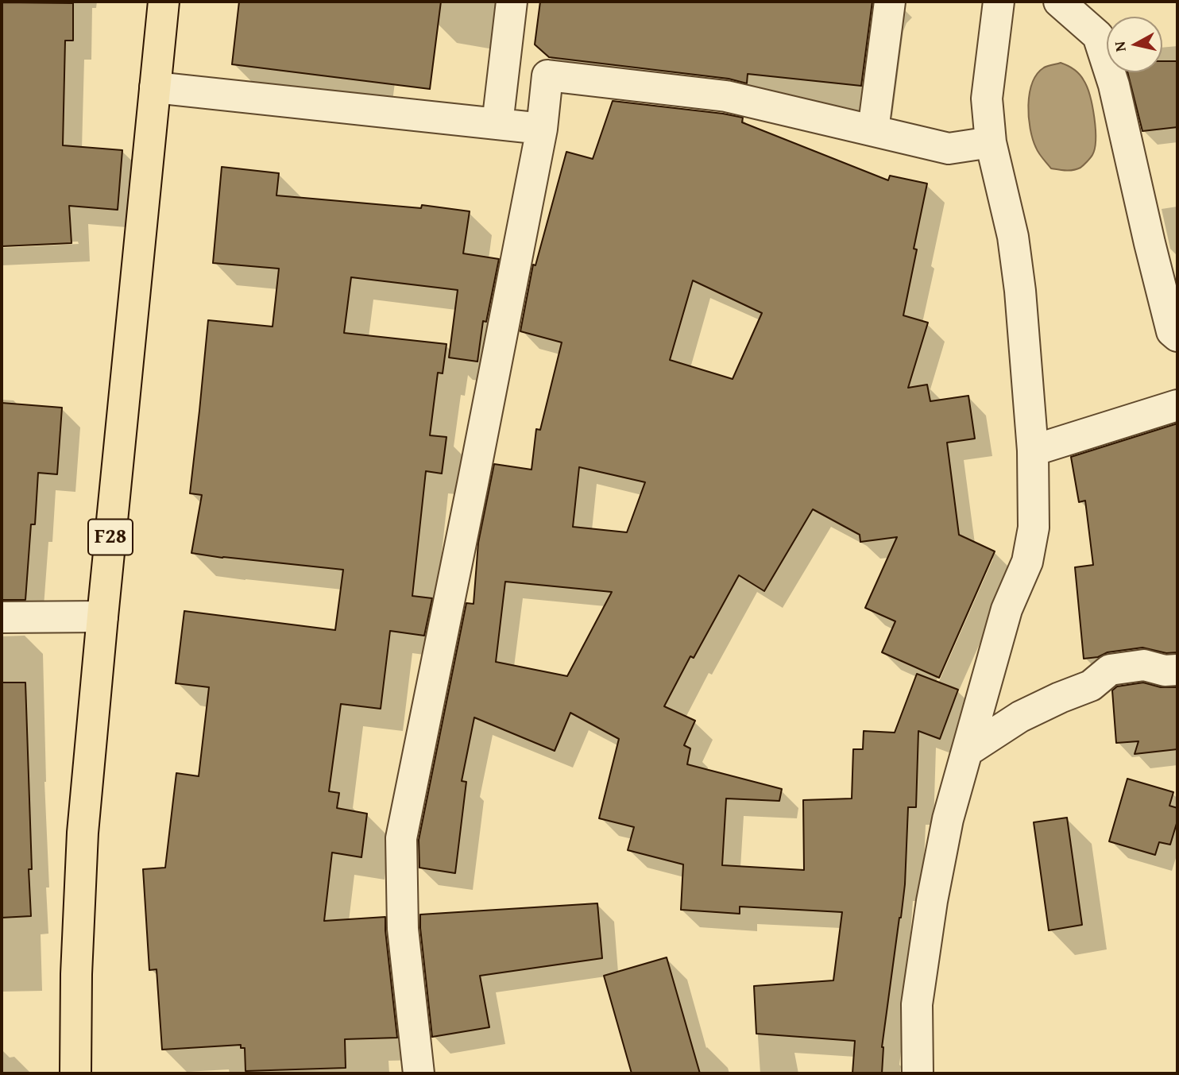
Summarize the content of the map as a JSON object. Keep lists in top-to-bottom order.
{
  "streets": {
    "main road": ["F28"]
  },
  "north": "left"
}
